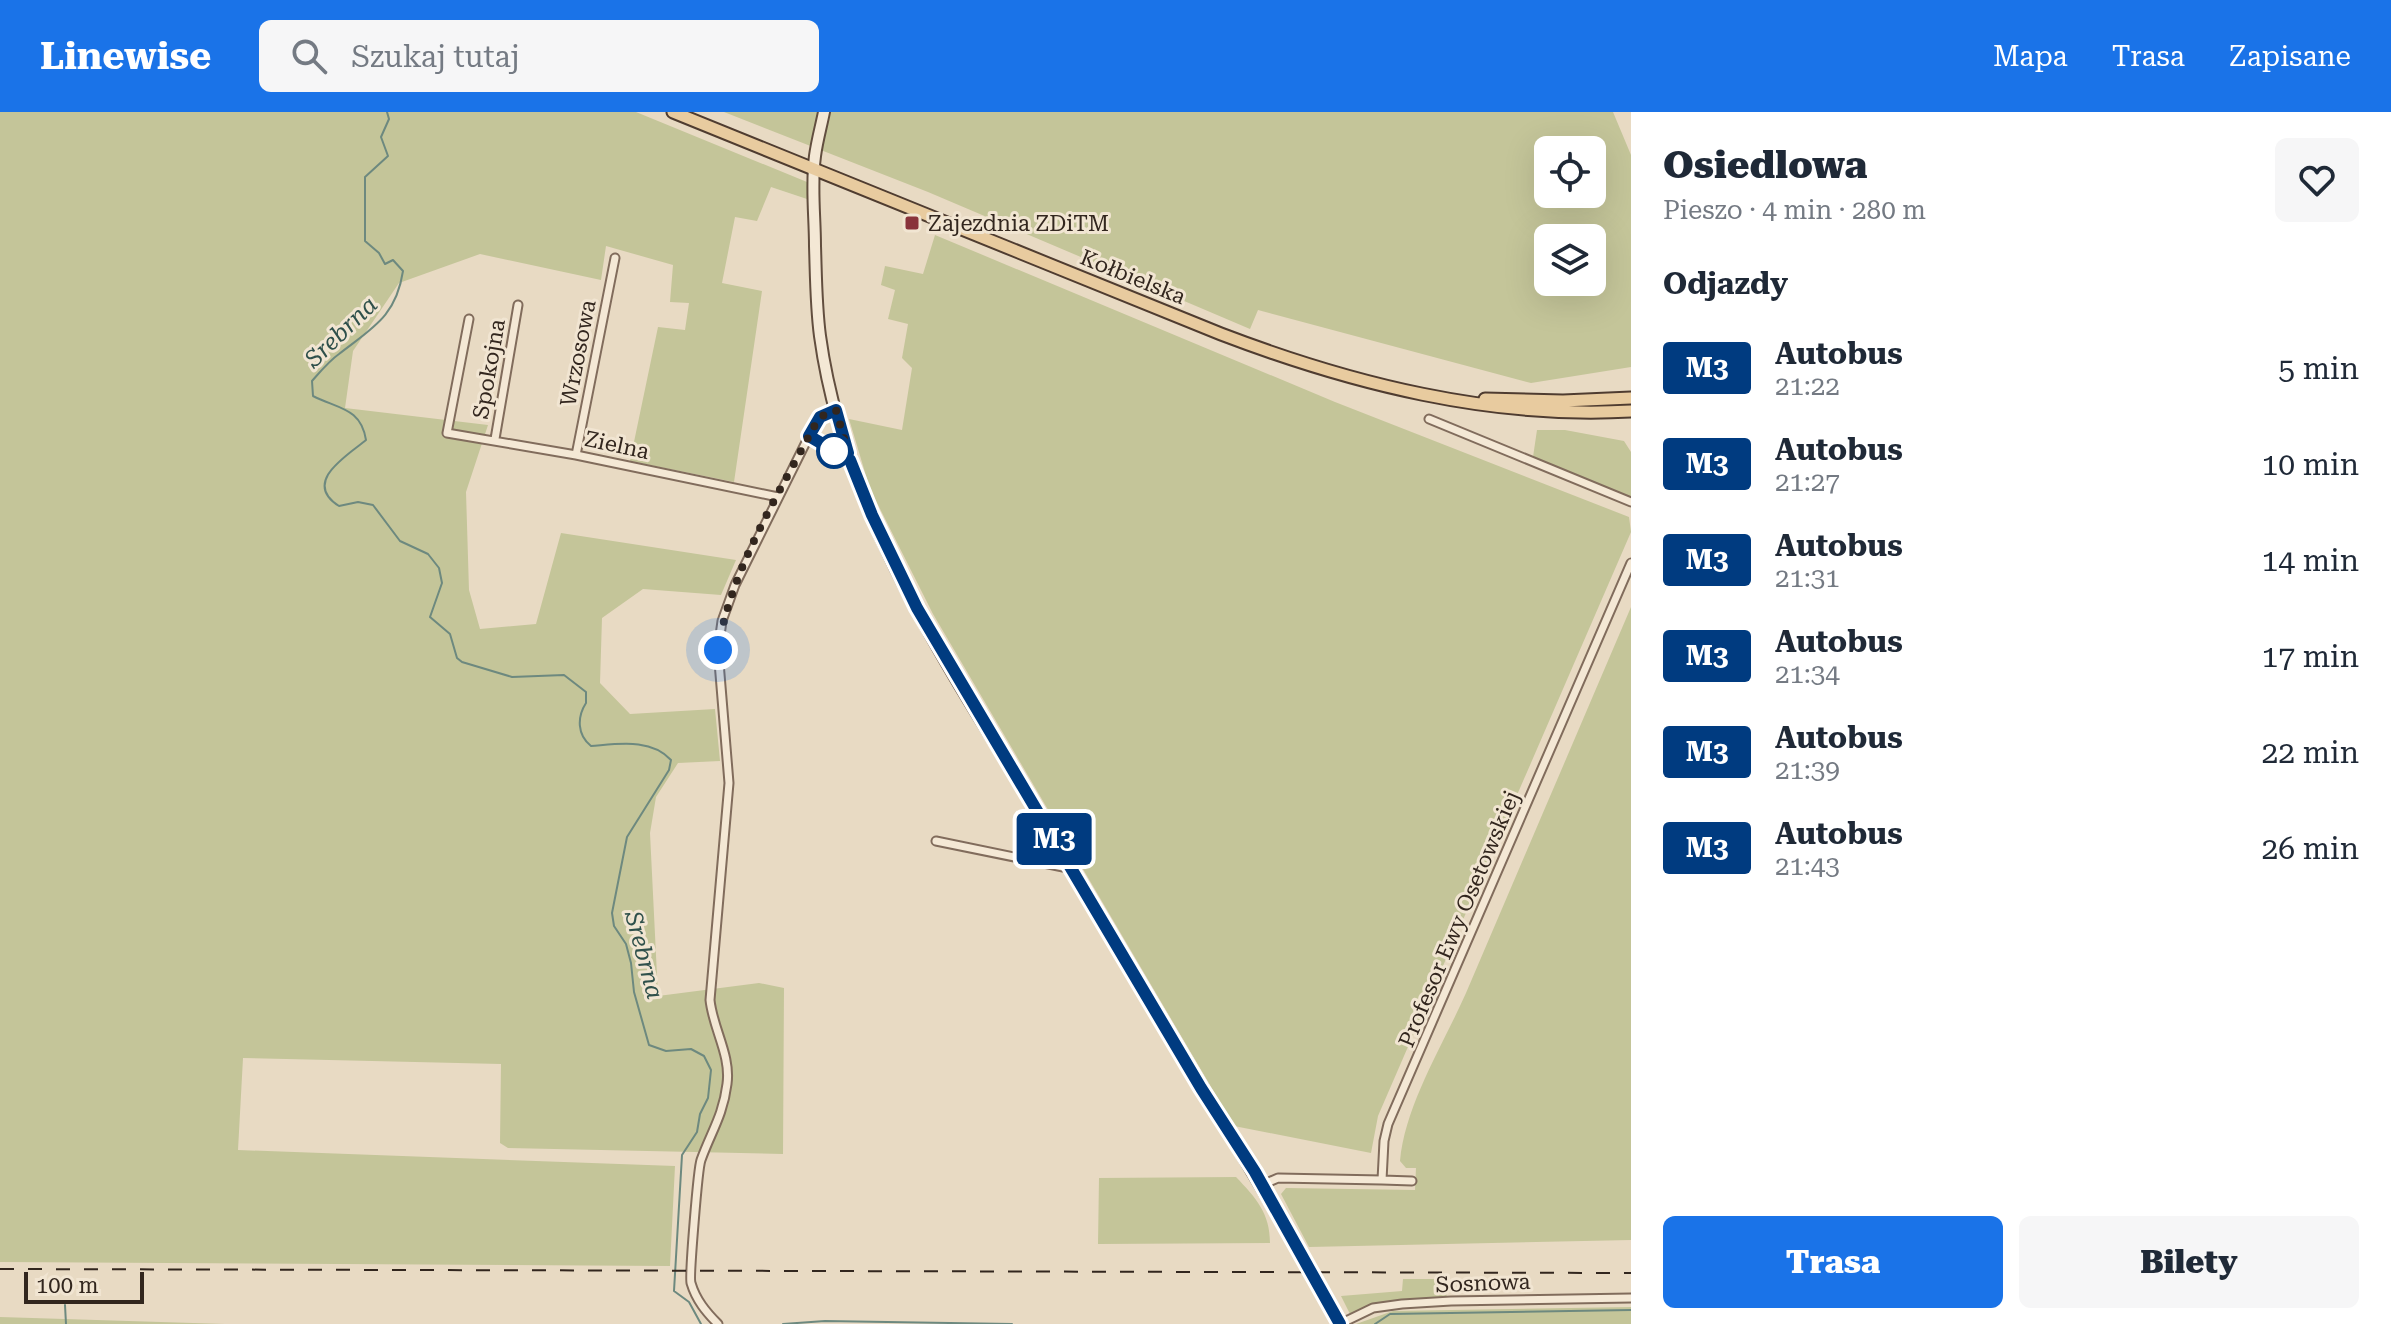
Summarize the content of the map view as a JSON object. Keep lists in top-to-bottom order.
{
  "streets": {
    "main road": ["Kołbielska"],
    "street": [
      "Wrzosowa",
      "Spokojna",
      "Zielna",
      "Profesor Ewy Osetowskiej",
      "Sosnowa"
    ]
  },
  "crossings": [
    ["Wrzosowa", "Zielna"],
    ["Spokojna", "Zielna"]
  ],
  "water": ["Srebrna"],
  "places": {
    "transit": ["Zajezdnia ZDiTM"]
  },
  "lines": ["bus line M3"],
  "scale_bar": "100 m",
  "page": {
    "header": "Linewise",
    "search": "Szukaj tutaj",
    "nav": ["Mapa", "Trasa", "Zapisane"],
    "on_map": "M3",
    "heading": [
      ["Osiedlowa", "Pieszo · 4 min · 280 m"],
      "Odjazdy"
    ],
    "list": [
      {
        "mark": "M3",
        "name": "Autobus",
        "note": "21:22",
        "value": "5 min"
      },
      {
        "mark": "M3",
        "name": "Autobus",
        "note": "21:27",
        "value": "10 min"
      },
      {
        "mark": "M3",
        "name": "Autobus",
        "note": "21:31",
        "value": "14 min"
      },
      {
        "mark": "M3",
        "name": "Autobus",
        "note": "21:34",
        "value": "17 min"
      },
      {
        "mark": "M3",
        "name": "Autobus",
        "note": "21:39",
        "value": "22 min"
      },
      {
        "mark": "M3",
        "name": "Autobus",
        "note": "21:43",
        "value": "26 min"
      }
    ],
    "buttons": ["Trasa", "Bilety"],
    "scale": "100 m"
  }
}
